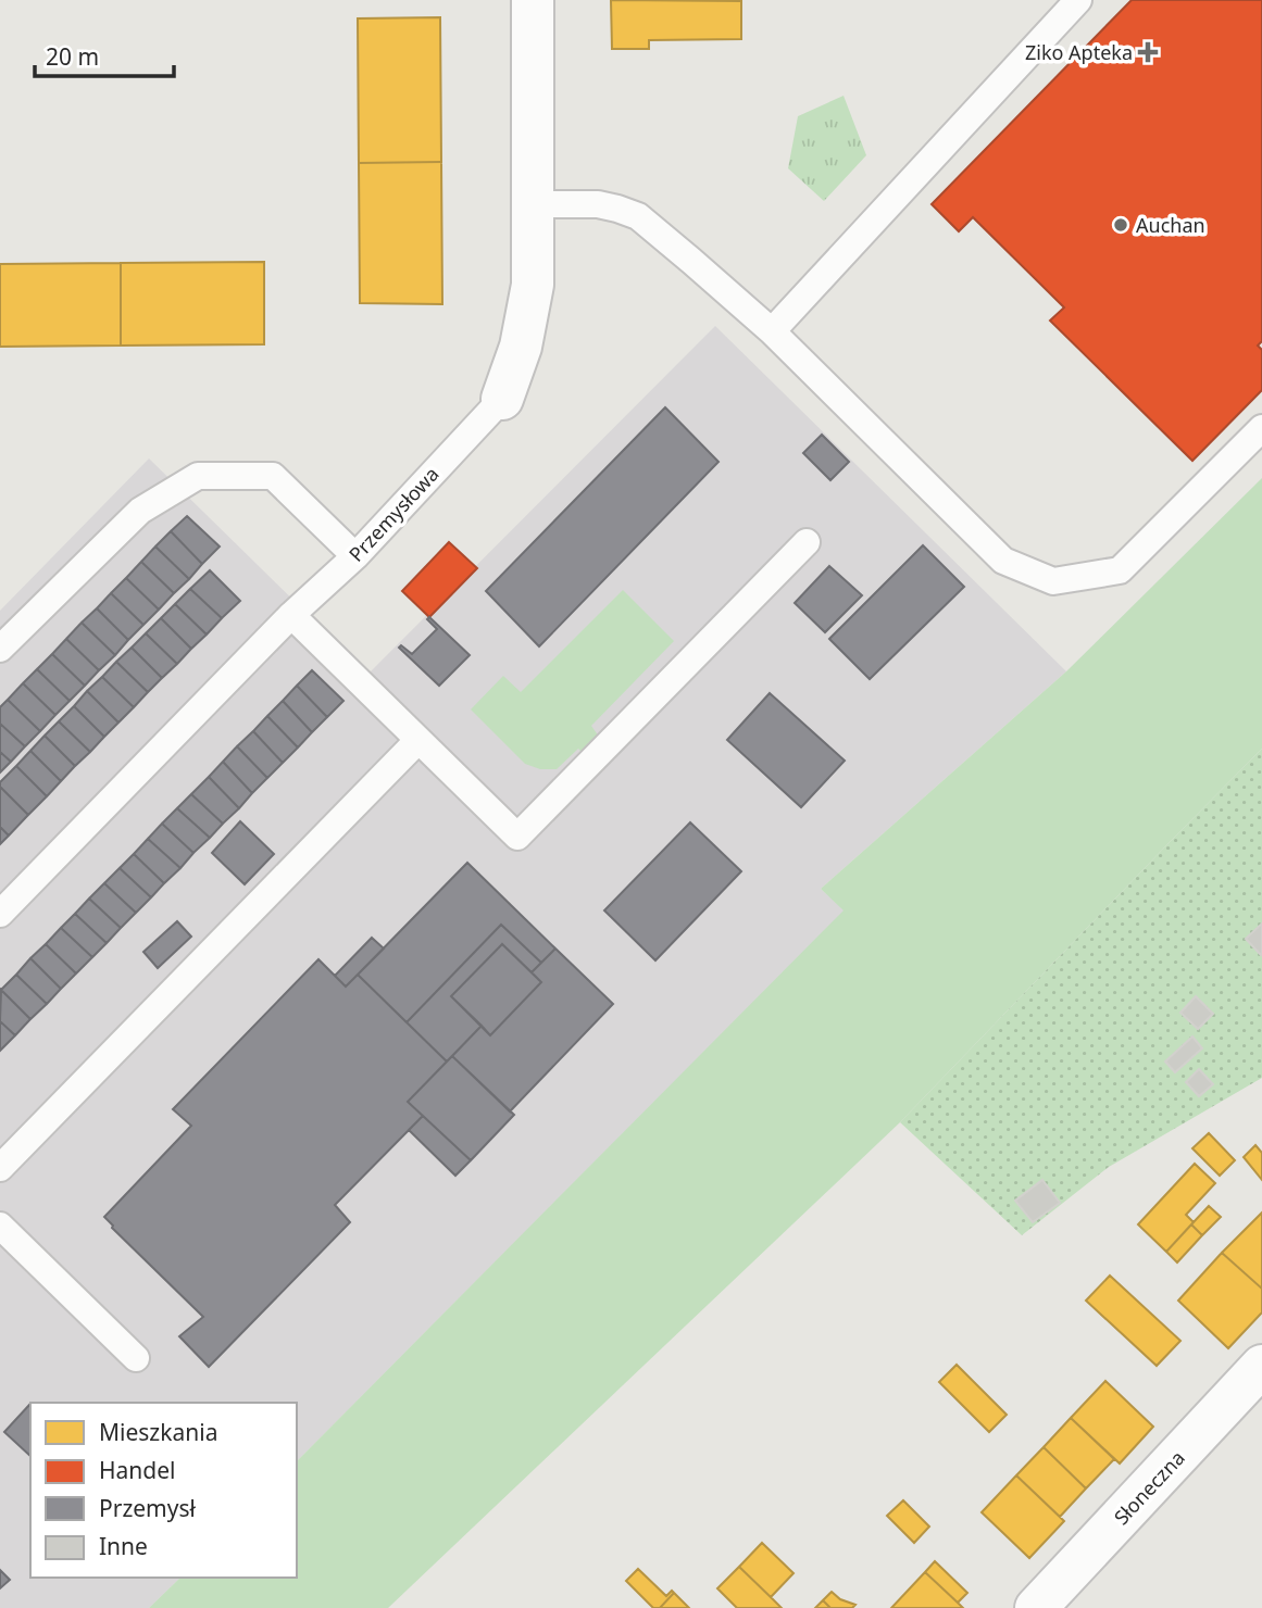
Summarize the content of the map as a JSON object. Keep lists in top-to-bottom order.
{
  "streets": {
    "street": ["Przemysłowa", "Słoneczna"]
  },
  "places": {
    "health": ["Ziko Apteka"],
    "other": ["Auchan"]
  },
  "legend": [
    "Mieszkania",
    "Handel",
    "Przemysł",
    "Inne"
  ],
  "scale_bar": "20 m"
}
